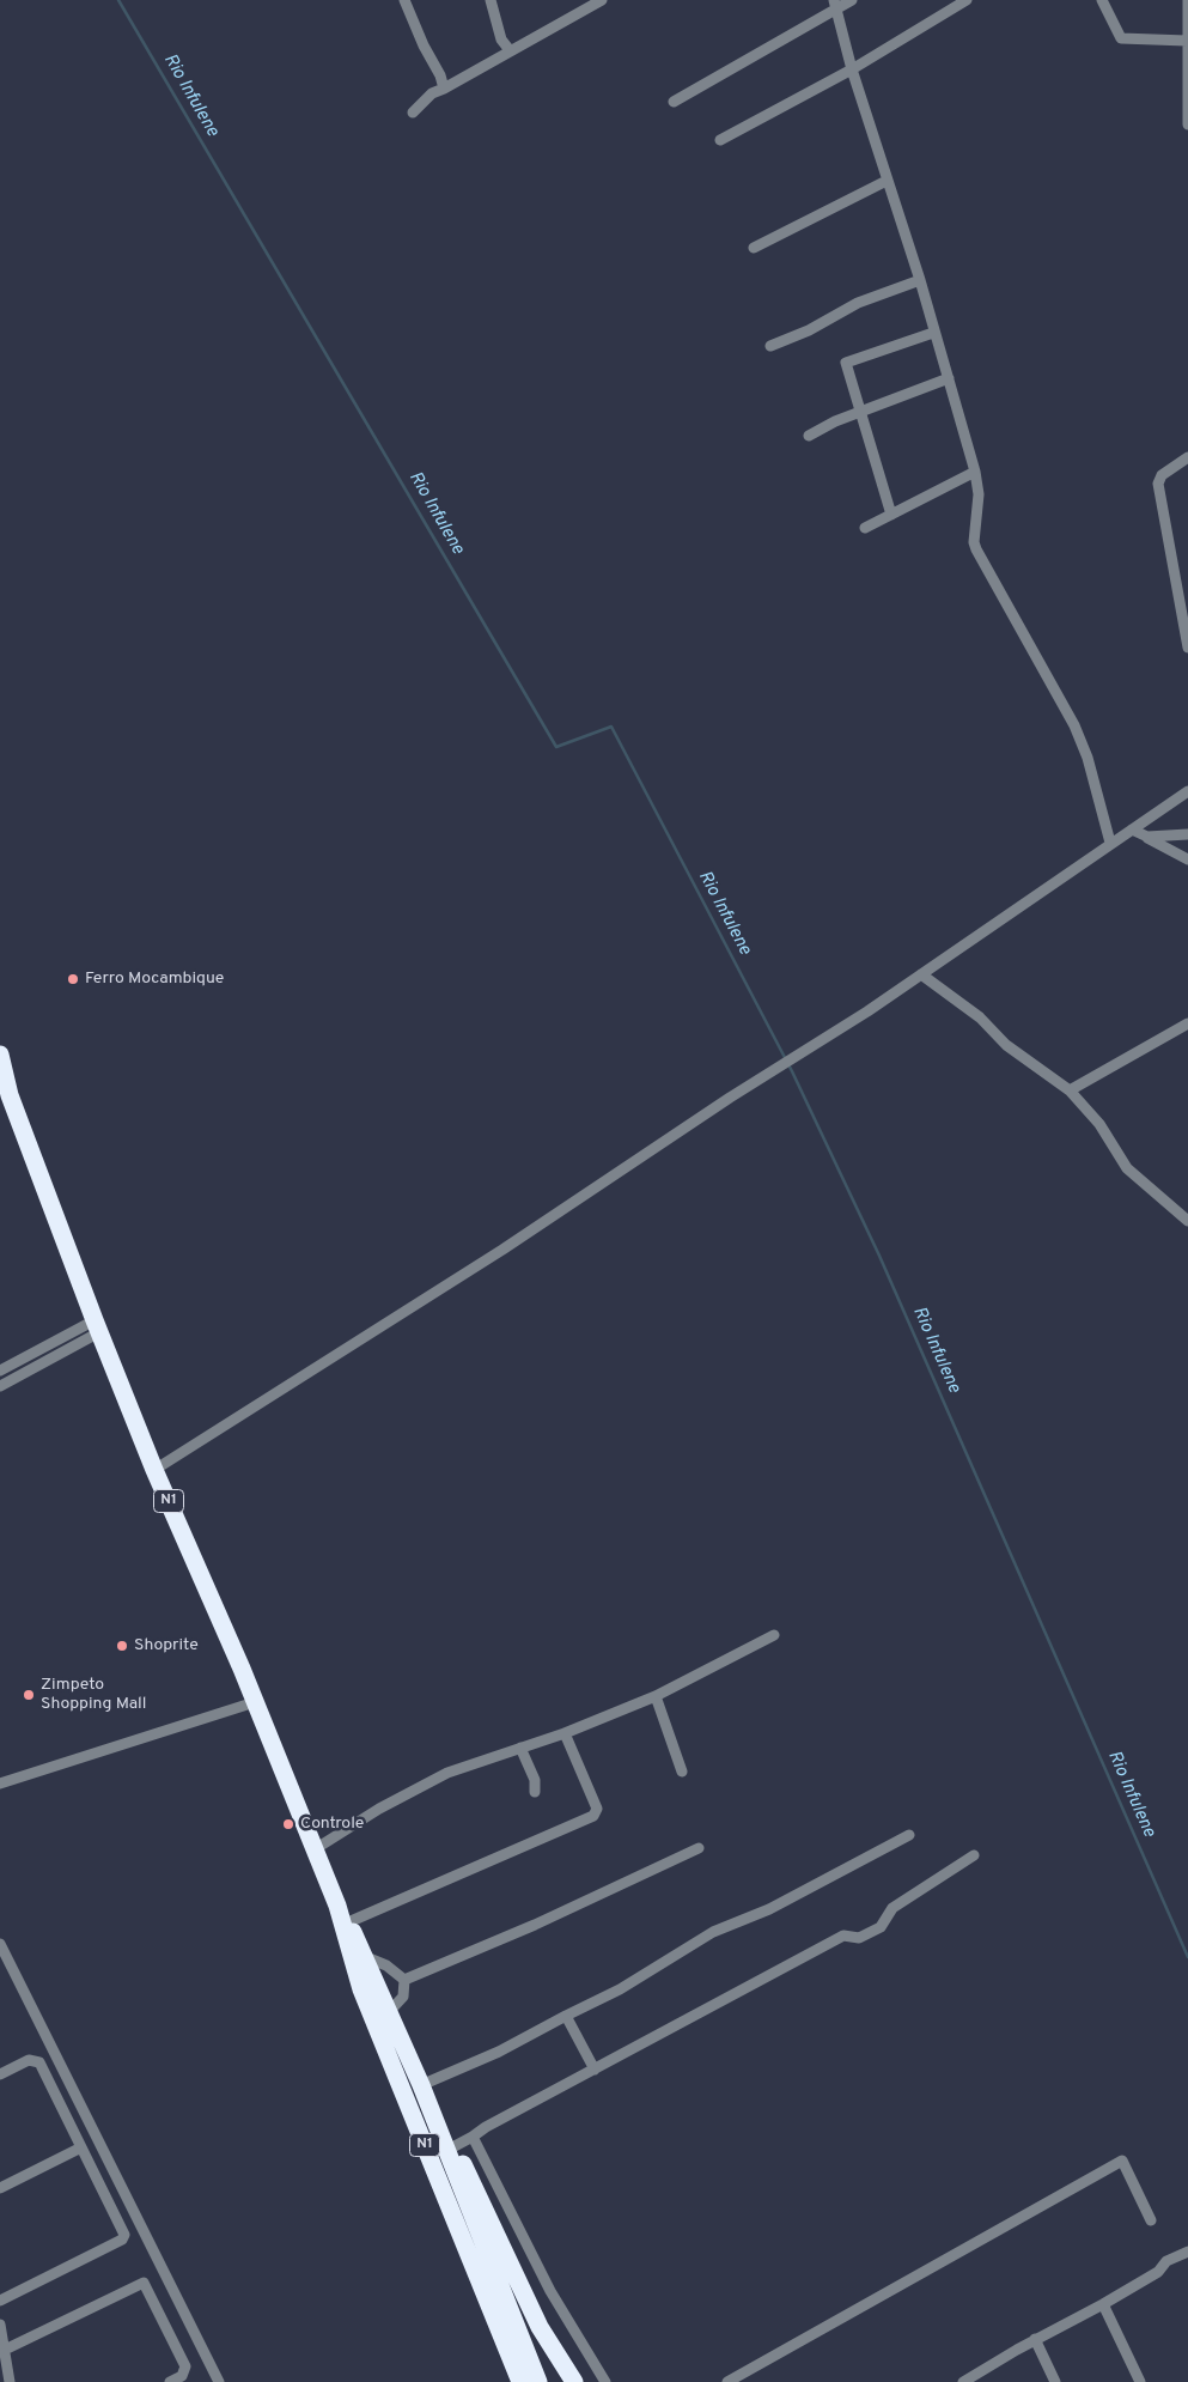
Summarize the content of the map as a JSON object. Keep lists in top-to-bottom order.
{
  "streets": {
    "highway": ["N1"]
  },
  "water": ["Rio Infulene"],
  "places": [
    "Ferro Mocambique",
    "Shoprite",
    "Zimpeto Shopping Mall",
    "Controle"
  ]
}
